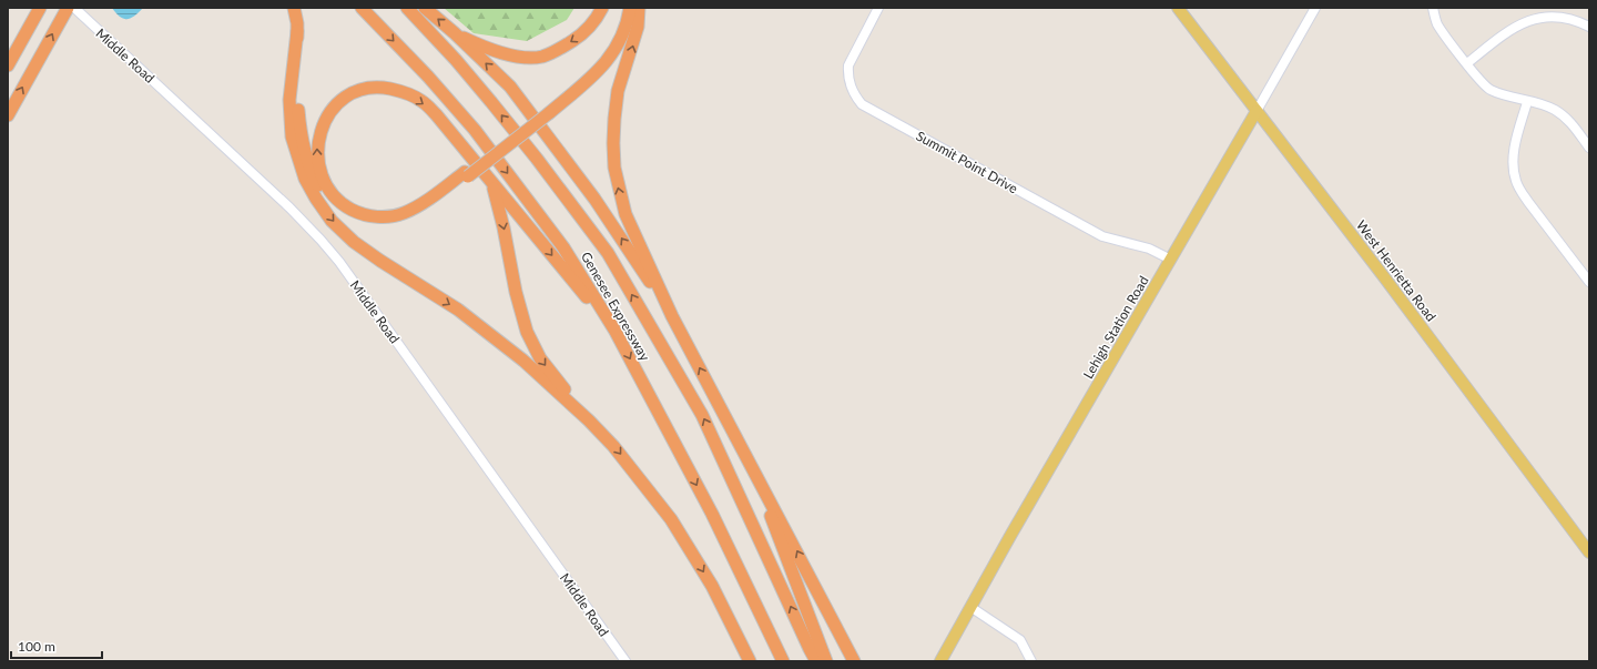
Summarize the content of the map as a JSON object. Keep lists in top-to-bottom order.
{
  "streets": {
    "highway": ["Genesee Expressway"],
    "main road": ["West Henrietta Road", "Lehigh Station Road"],
    "street": ["Middle Road", "Summit Point Drive"]
  },
  "crossings": [
    ["Summit Point Drive", "Lehigh Station Road"],
    ["West Henrietta Road", "Lehigh Station Road"]
  ],
  "scale_bar": "100 m"
}
